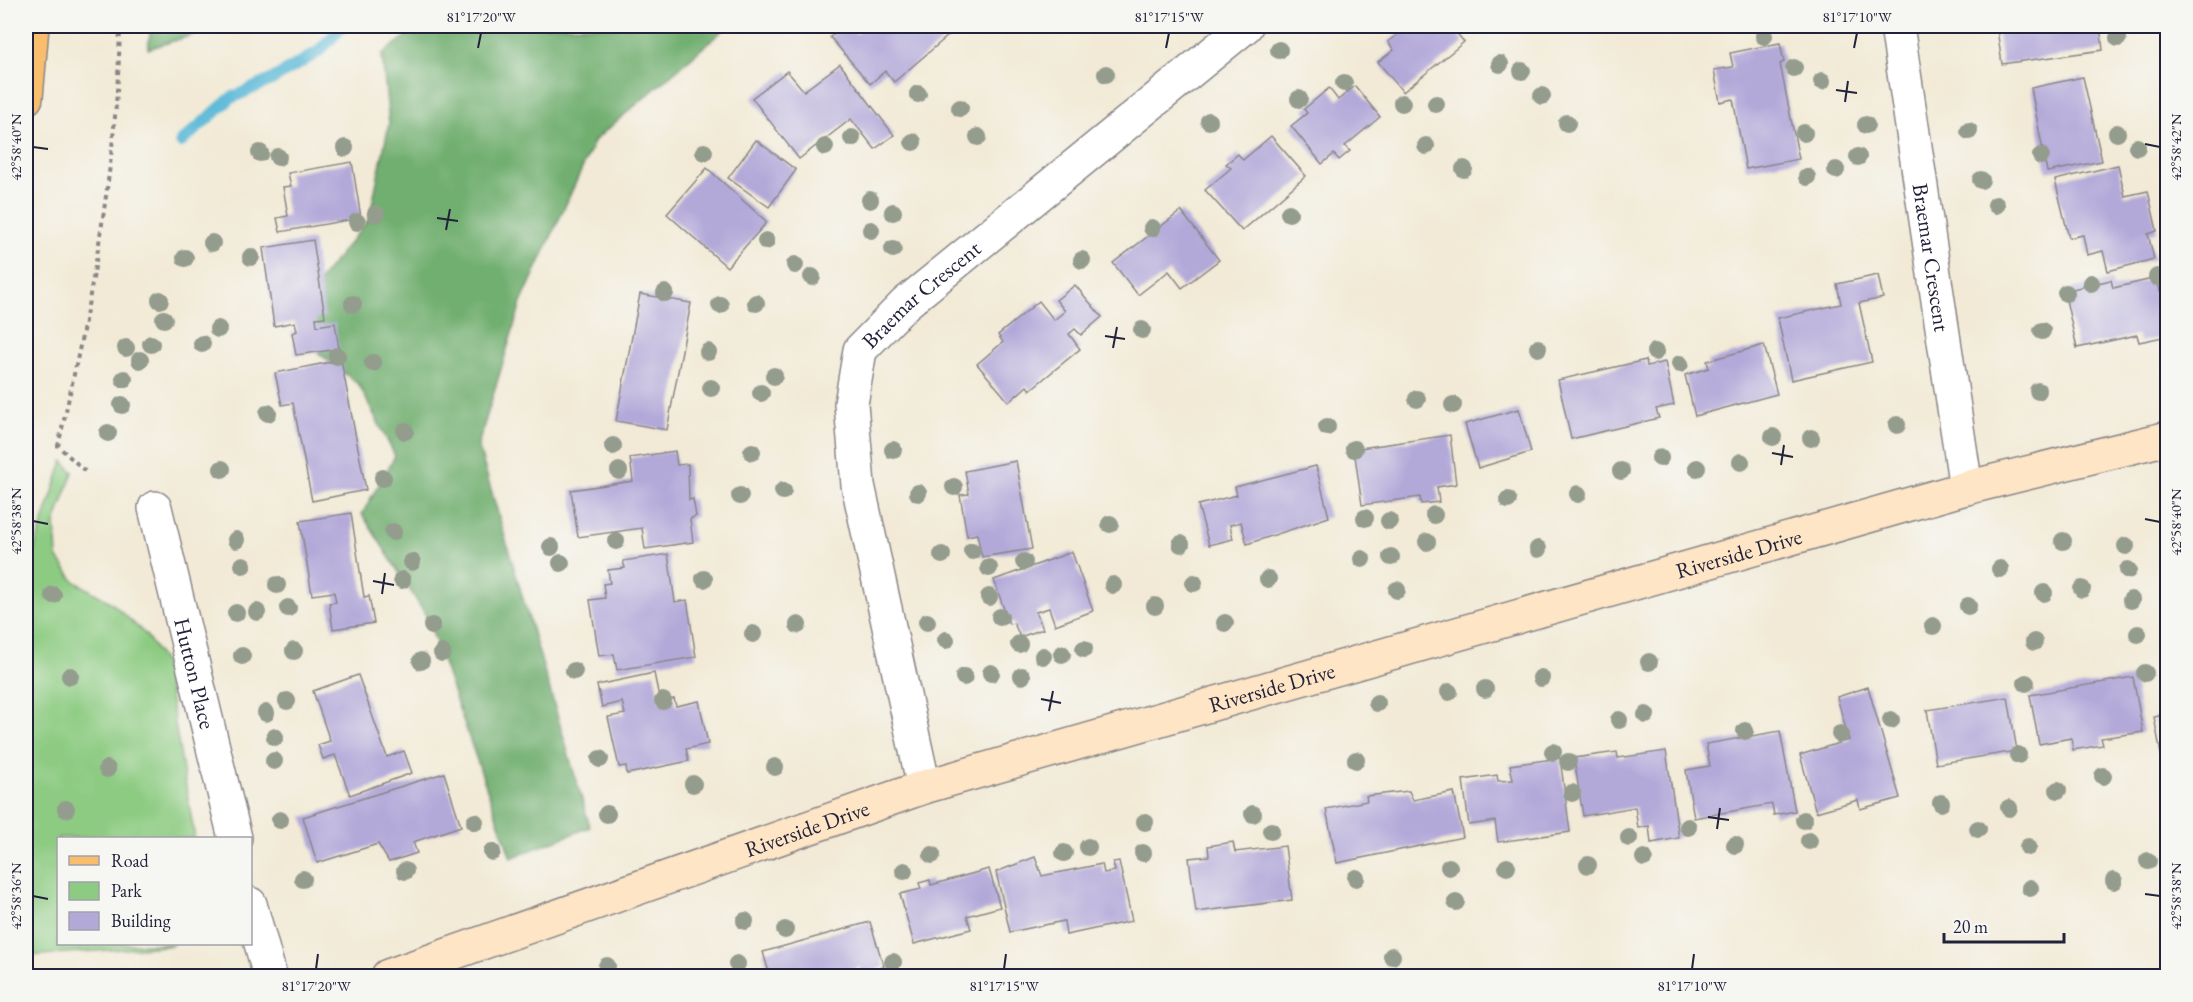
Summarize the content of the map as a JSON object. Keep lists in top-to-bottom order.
{
  "streets": {
    "main road": ["Riverside Drive"],
    "street": ["Braemar Crescent", "Hutton Place"]
  },
  "crossings": [
    ["Braemar Crescent", "Riverside Drive"]
  ],
  "legend": ["Road", "Park", "Building"],
  "scale_bar": "20 m",
  "coordinates": [
    "81°17'20\"W",
    "81°17'15\"W",
    "81°17'10\"W",
    "42°58'40\"N",
    "42°58'42\"N",
    "42°58'38\"N",
    "42°58'36\"N"
  ]
}
